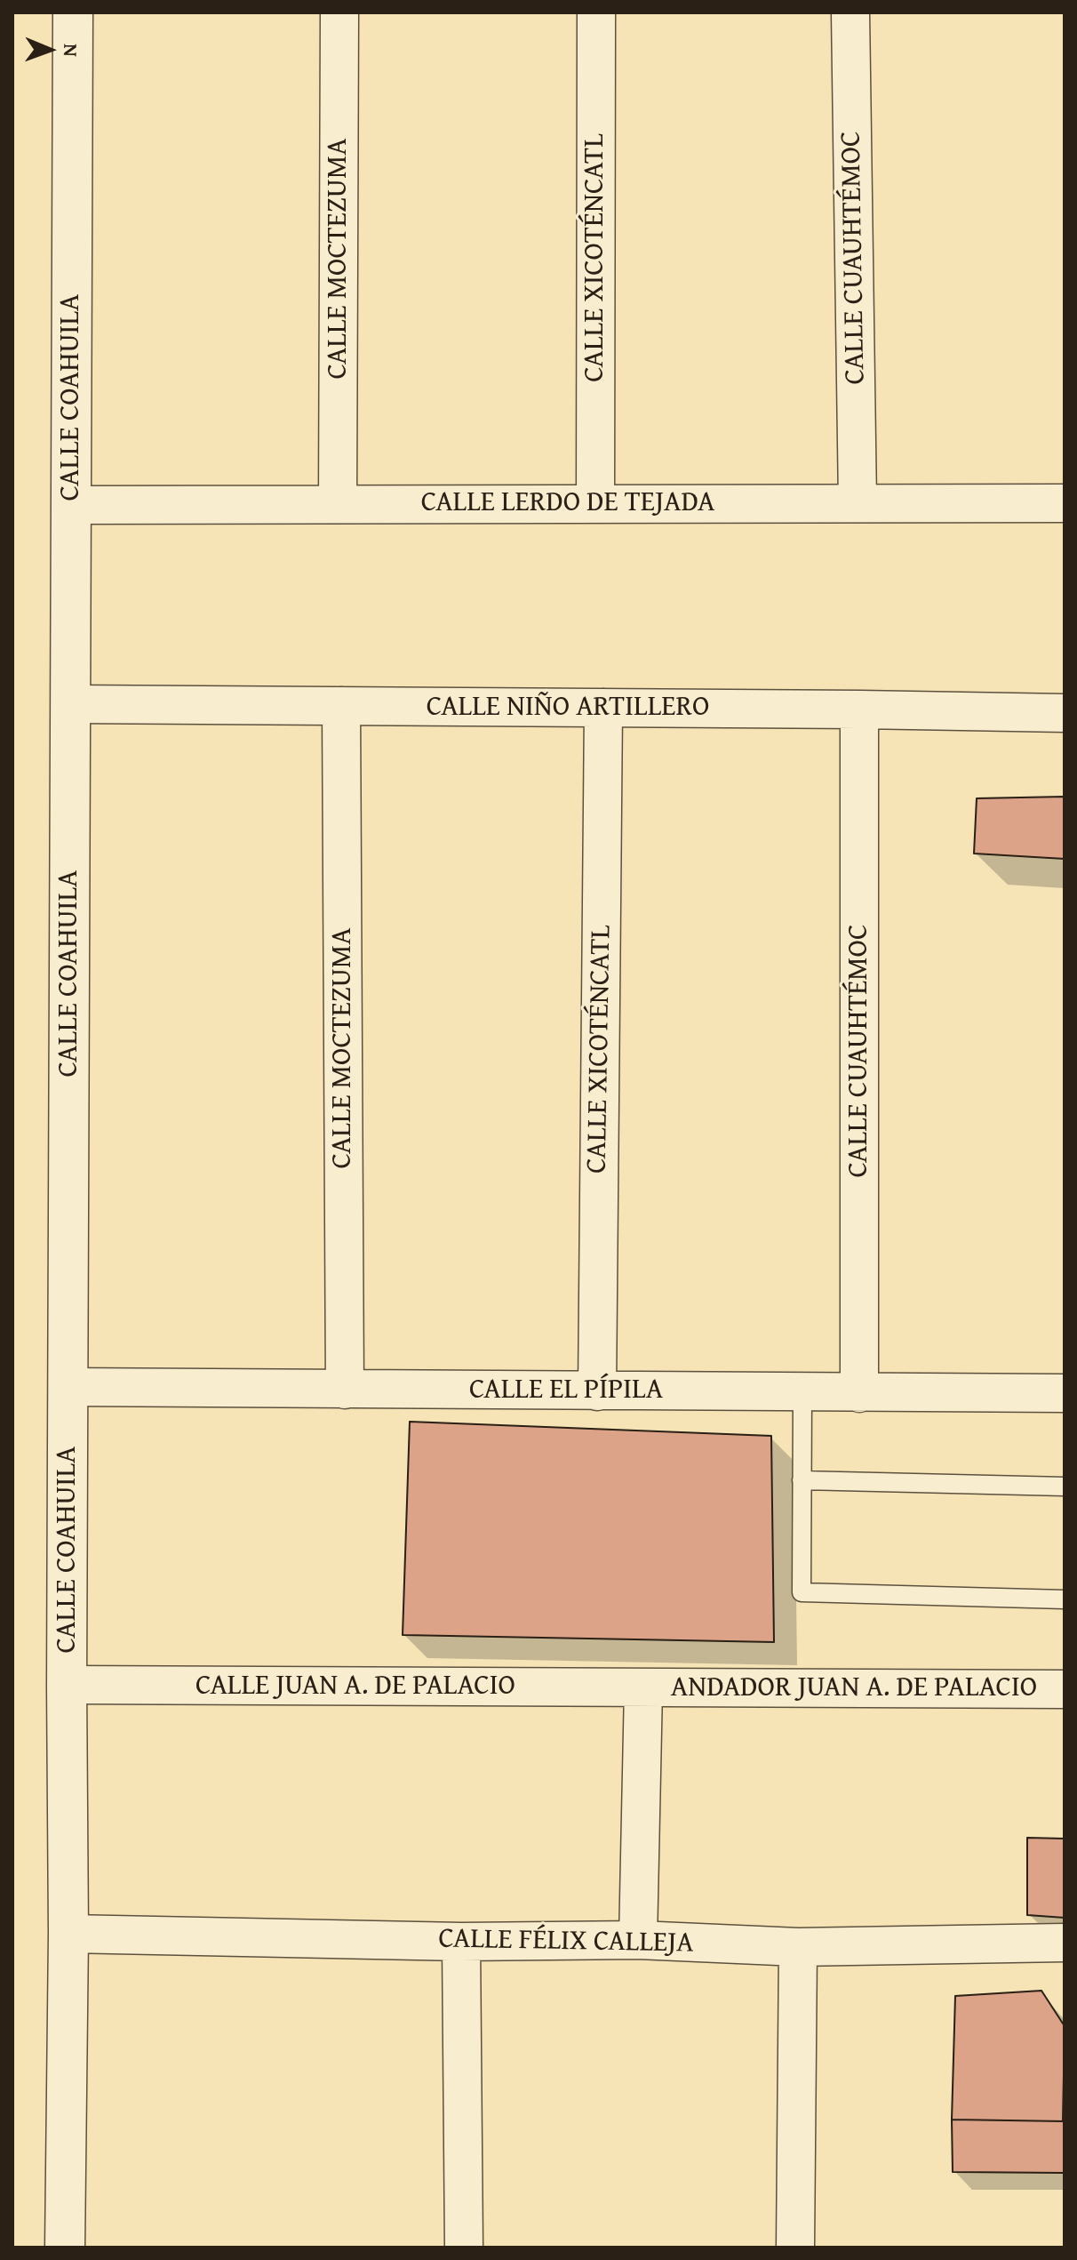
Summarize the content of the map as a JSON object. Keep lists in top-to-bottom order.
{
  "streets": {
    "street": [
      "CALLE XICOTÉNCATL",
      "CALLE CUAUHTÉMOC",
      "CALLE MOCTEZUMA",
      "CALLE COAHUILA",
      "CALLE LERDO DE TEJADA",
      "CALLE NIÑO ARTILLERO",
      "CALLE EL PÍPILA",
      "CALLE JUAN A. DE PALACIO",
      "ANDADOR JUAN A. DE PALACIO",
      "CALLE FÉLIX CALLEJA"
    ]
  },
  "crossings": [
    ["CALLE XICOTÉNCATL", "CALLE LERDO DE TEJADA"],
    ["CALLE XICOTÉNCATL", "CALLE NIÑO ARTILLERO"],
    ["CALLE XICOTÉNCATL", "CALLE EL PÍPILA"],
    ["CALLE CUAUHTÉMOC", "CALLE LERDO DE TEJADA"],
    ["CALLE CUAUHTÉMOC", "CALLE NIÑO ARTILLERO"],
    ["CALLE CUAUHTÉMOC", "CALLE EL PÍPILA"],
    ["CALLE MOCTEZUMA", "CALLE LERDO DE TEJADA"],
    ["CALLE MOCTEZUMA", "CALLE NIÑO ARTILLERO"],
    ["CALLE MOCTEZUMA", "CALLE EL PÍPILA"],
    ["CALLE COAHUILA", "CALLE LERDO DE TEJADA"],
    ["CALLE COAHUILA", "CALLE NIÑO ARTILLERO"],
    ["CALLE COAHUILA", "CALLE EL PÍPILA"],
    ["CALLE COAHUILA", "CALLE JUAN A. DE PALACIO"],
    ["CALLE COAHUILA", "CALLE FÉLIX CALLEJA"],
    ["CALLE JUAN A. DE PALACIO", "ANDADOR JUAN A. DE PALACIO"]
  ],
  "north": "right"
}
